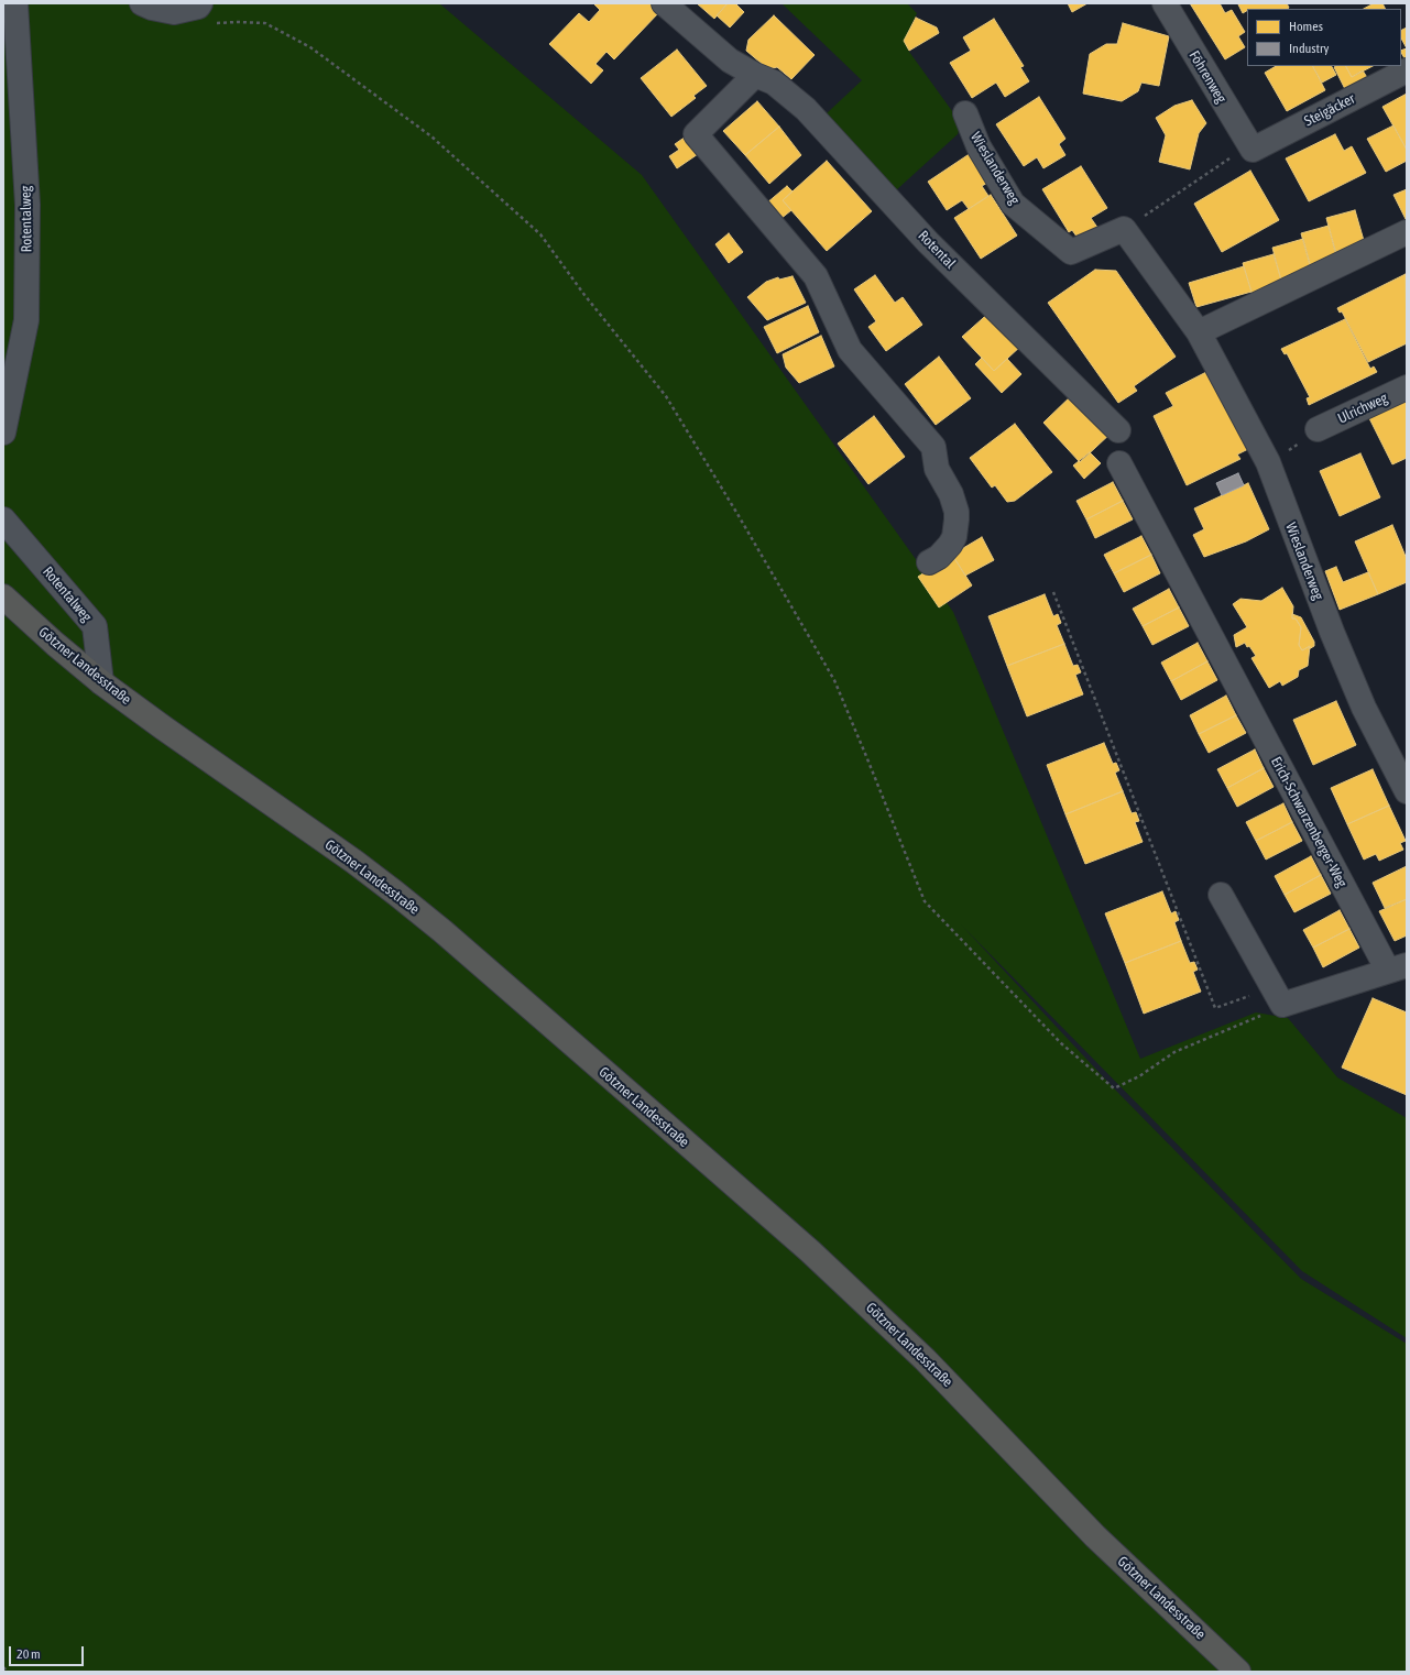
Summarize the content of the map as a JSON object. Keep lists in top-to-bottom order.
{
  "streets": {
    "main road": ["Götzner Landesstraße"],
    "street": [
      "Föhrenweg",
      "Steigäcker",
      "Wieslanderweg",
      "Rotentalweg",
      "Rotental",
      "Ulrichweg",
      "Erich-Schwarzenberger-Weg"
    ]
  },
  "crossings": [
    ["Föhrenweg", "Steigäcker"],
    ["Rotentalweg", "Götzner Landesstraße"]
  ],
  "legend": ["Homes", "Industry"],
  "scale_bar": "20 m"
}
